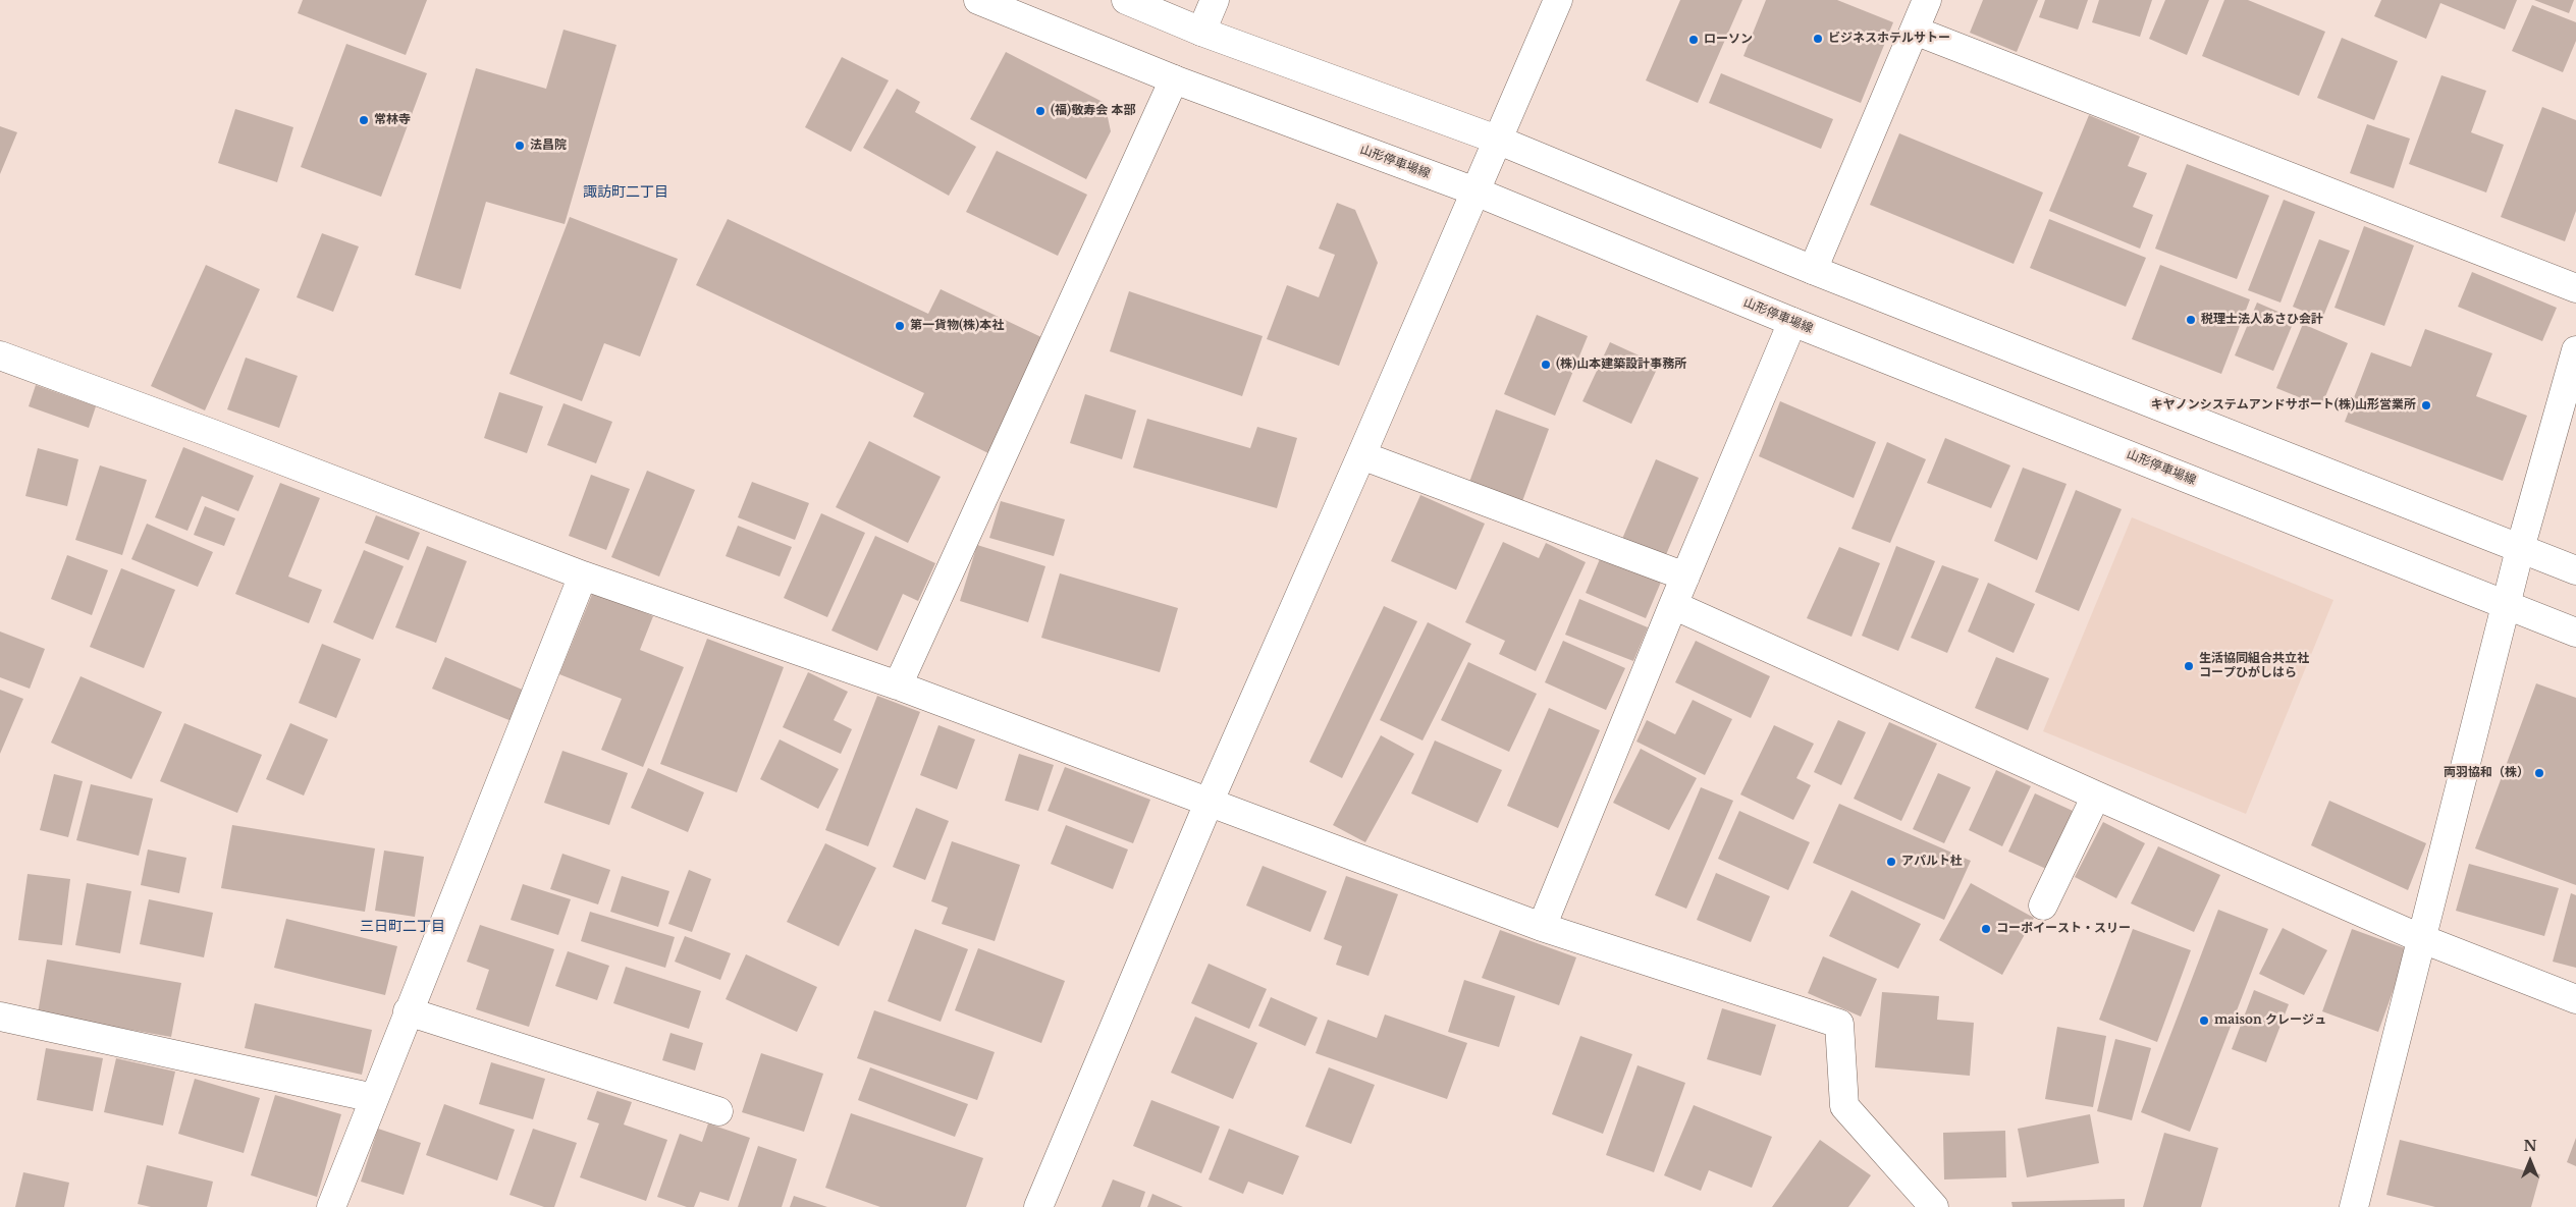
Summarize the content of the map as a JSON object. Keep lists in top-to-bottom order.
{
  "streets": {
    "main road": ["山形停車場線"]
  },
  "districts": ["諏訪町二丁目", "三日町二丁目"],
  "places": [
    "ビジネスホテルサトー",
    "ローソン",
    "(福)敬寿会 本部",
    "常林寺",
    "法昌院",
    "税理士法人あさひ会計",
    "第一貨物(株)本社",
    "(株)山本建築設計事務所",
    "キヤノンシステムアンドサポート(株)山形営業所",
    "生活協同組合共立社 コープひがしはら",
    "両羽協和（株）",
    "アパルト杜",
    "コーポイースト・スリー",
    "maison クレージュ"
  ],
  "north": "top"
}
